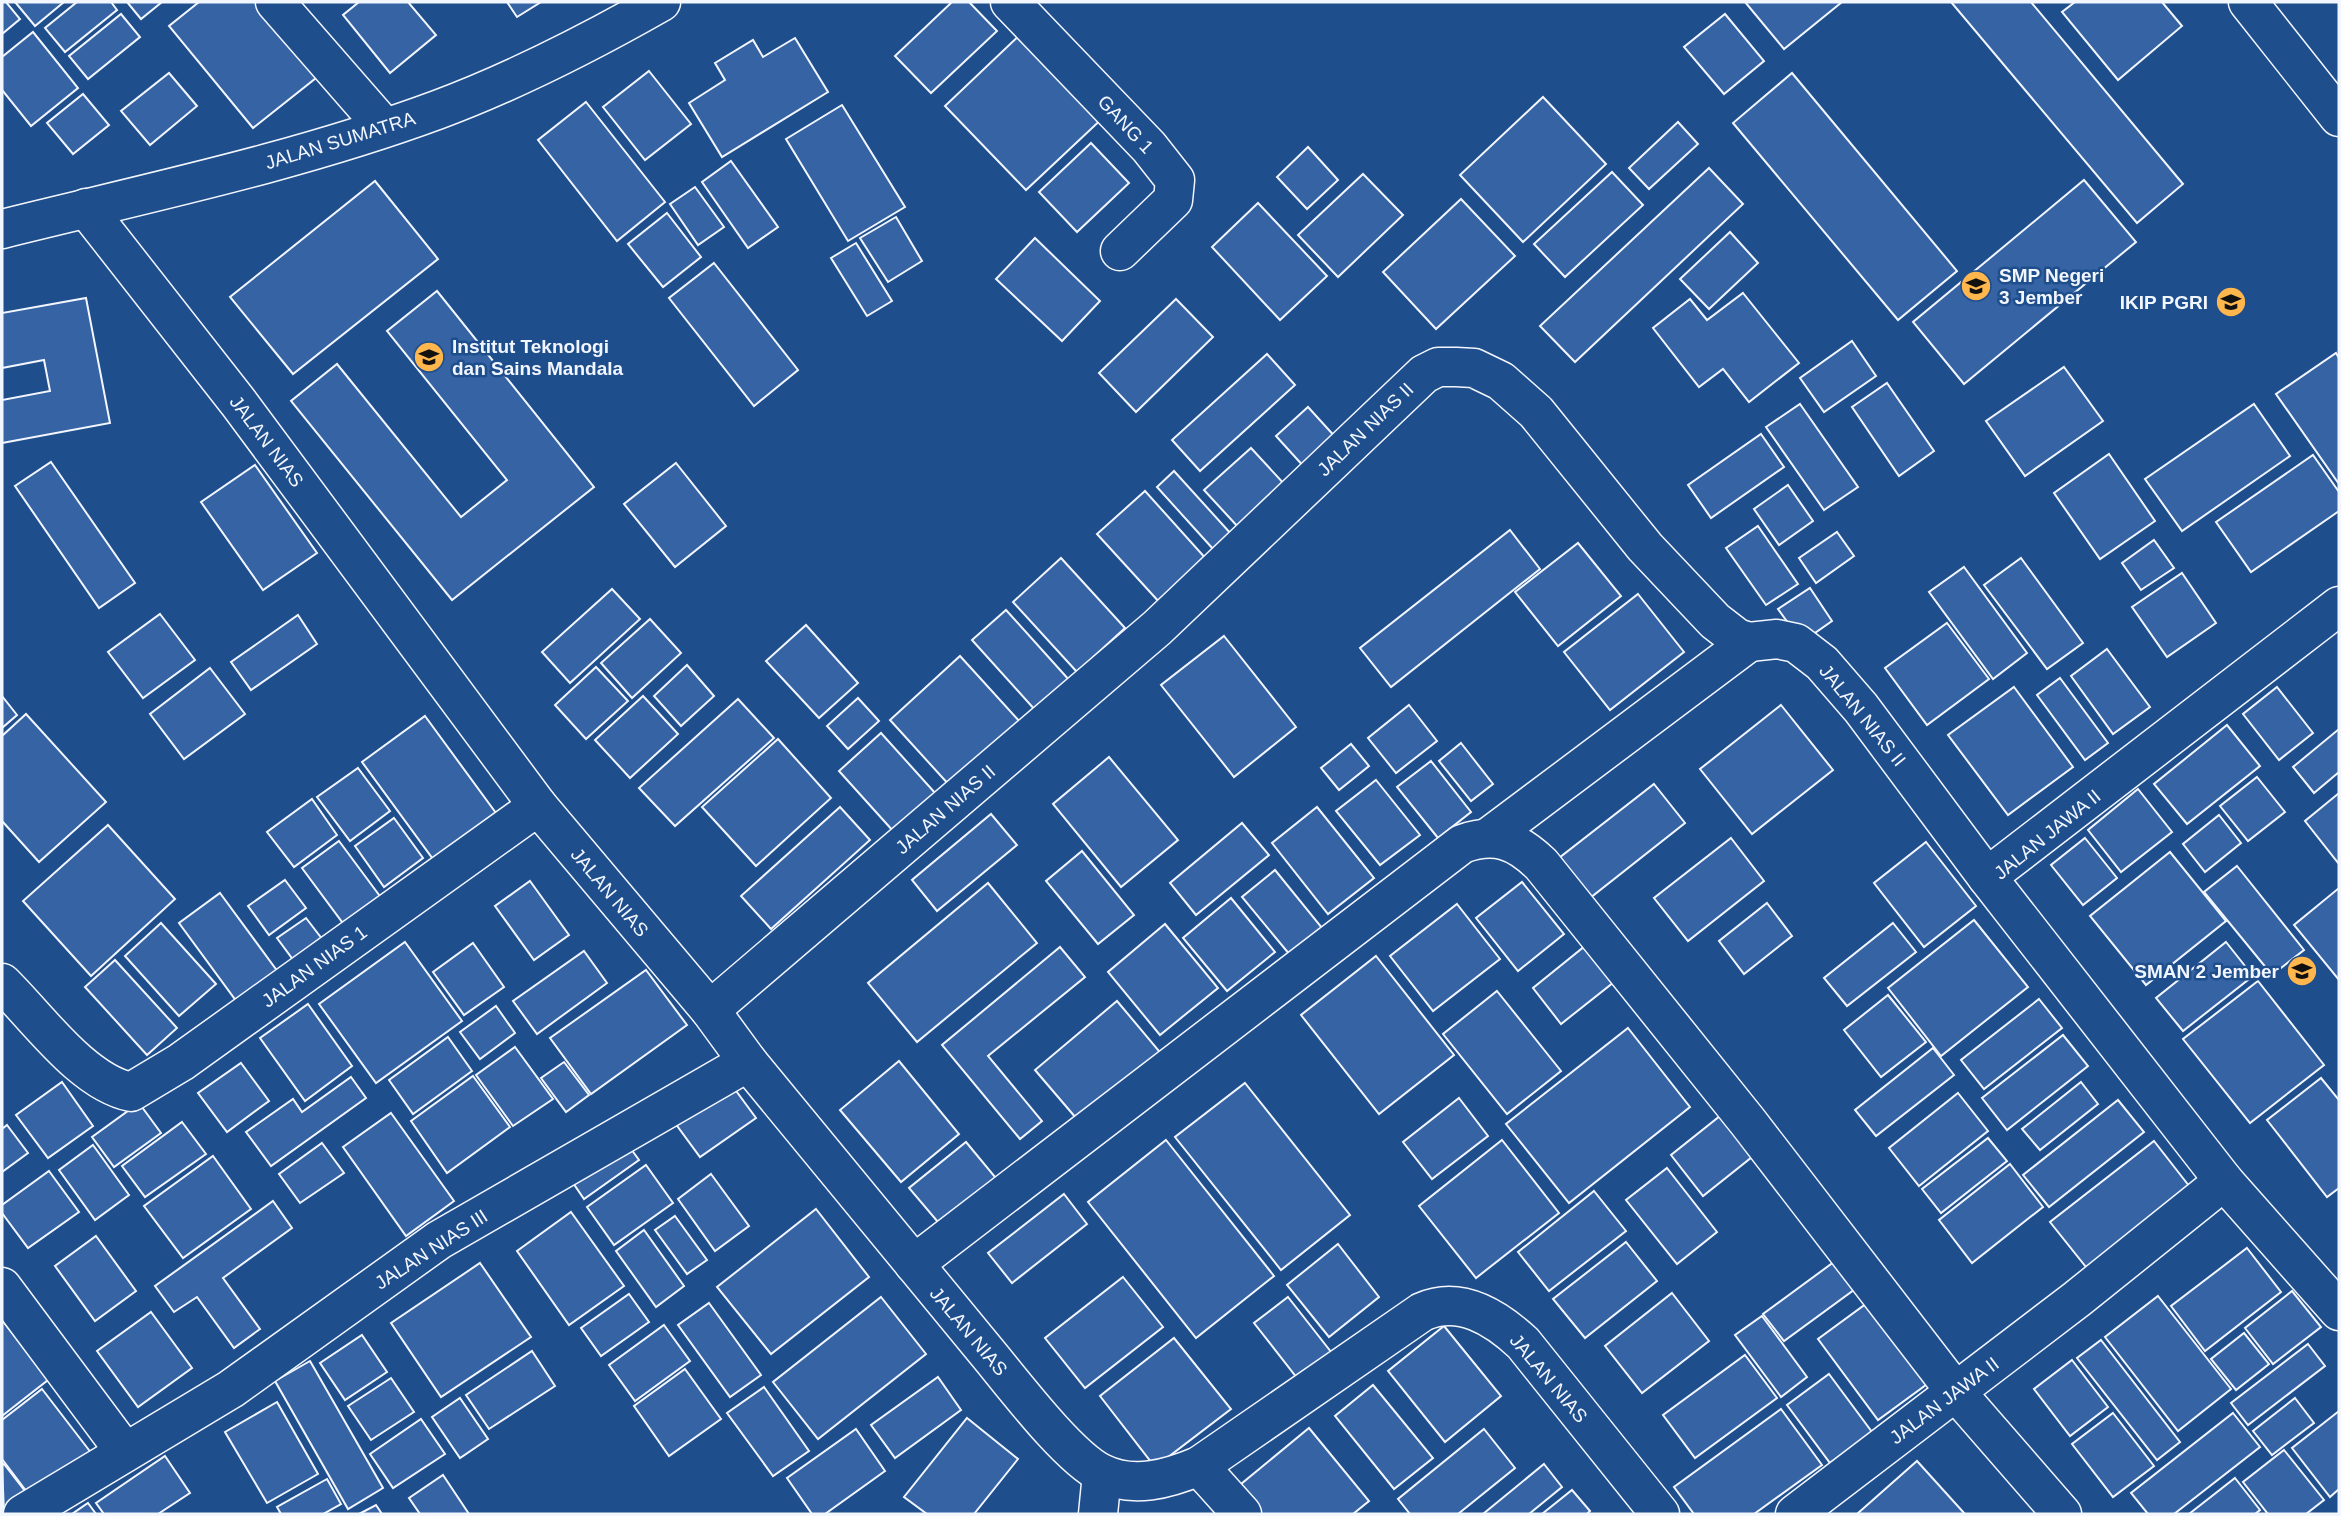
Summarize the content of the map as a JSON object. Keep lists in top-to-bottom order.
{
  "streets": {
    "street": [
      "GANG 1",
      "JALAN SUMATRA",
      "JALAN NIAS II",
      "JALAN NIAS",
      "JALAN JAWA II",
      "JALAN NIAS 1",
      "JALAN NIAS III"
    ]
  },
  "crossings": [
    ["JALAN SUMATRA", "JALAN NIAS"],
    ["JALAN NIAS II", "JALAN NIAS"],
    ["JALAN NIAS II", "JALAN JAWA II"],
    ["JALAN NIAS", "JALAN NIAS 1"],
    ["JALAN NIAS", "JALAN NIAS III"]
  ],
  "places": {
    "school or university": [
      "SMP Negeri 3 Jember",
      "IKIP PGRI",
      "Institut Teknologi dan Sains Mandala",
      "SMAN 2 Jember"
    ]
  }
}
